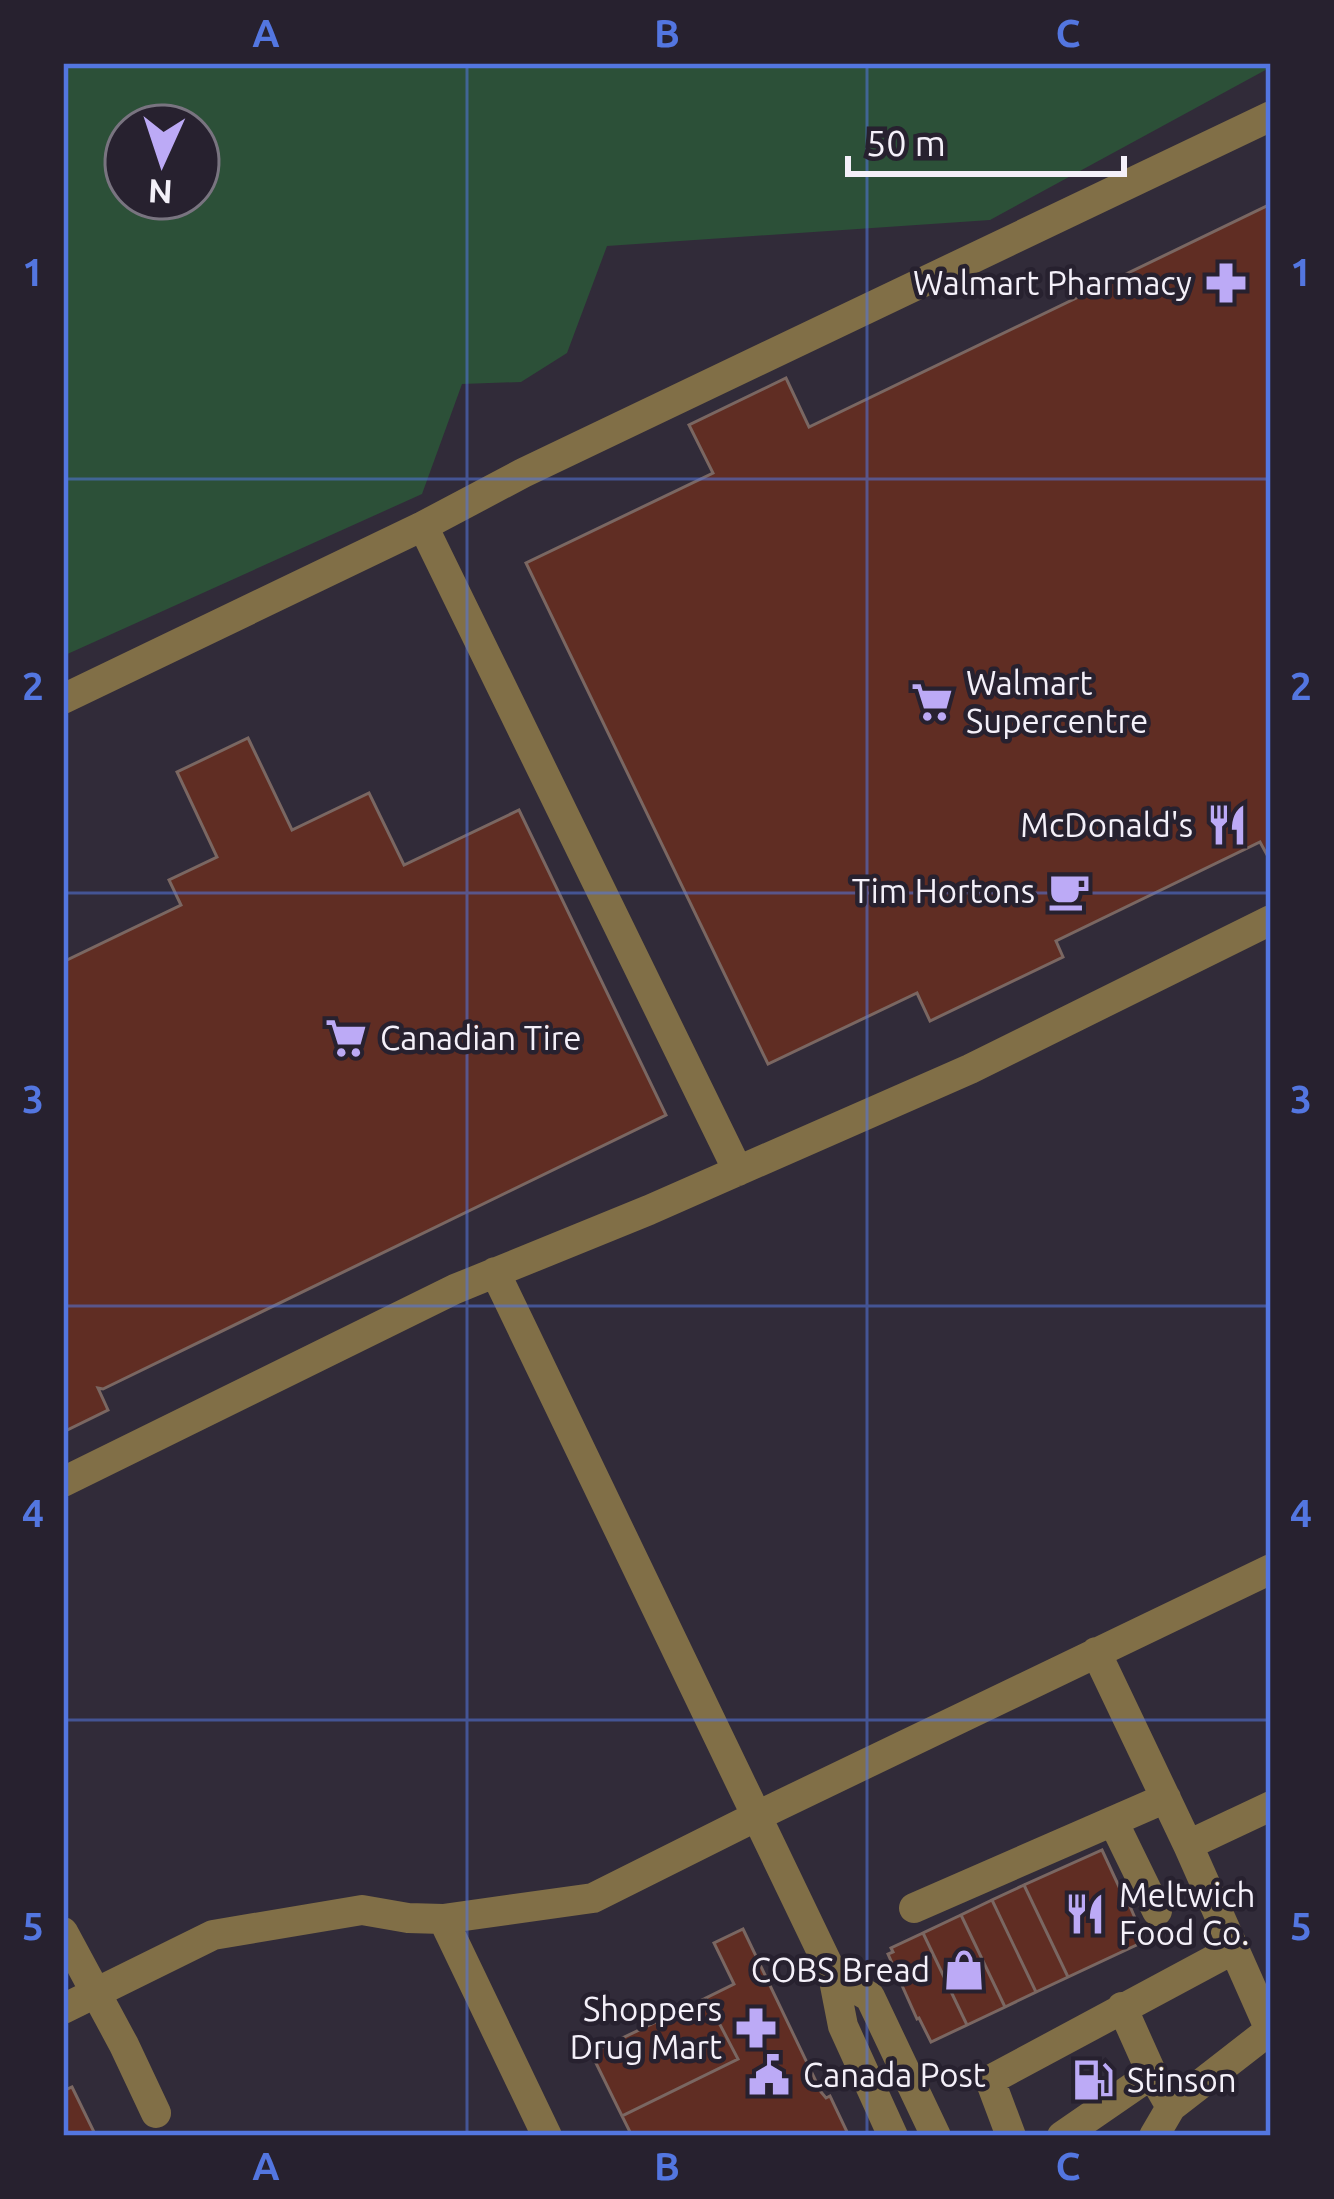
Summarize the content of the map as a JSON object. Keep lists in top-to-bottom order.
{
  "places": {
    "pharmacy": ["Walmart Pharmacy", "Shoppers Drug Mart"],
    "supermarket": ["Walmart Supercentre", "Canadian Tire"],
    "restaurant": ["McDonald's", "Meltwich Food Co."],
    "cafe": ["Tim Hortons"],
    "shop": ["COBS Bread"],
    "public building": ["Canada Post"],
    "fuel station": ["Stinson"]
  },
  "scale_bar": "50 m",
  "north": "bottom",
  "grid": {
    "columns": ["A", "B", "C"],
    "rows": [
      "1",
      "2",
      "3",
      "4",
      "5"
    ]
  }
}
